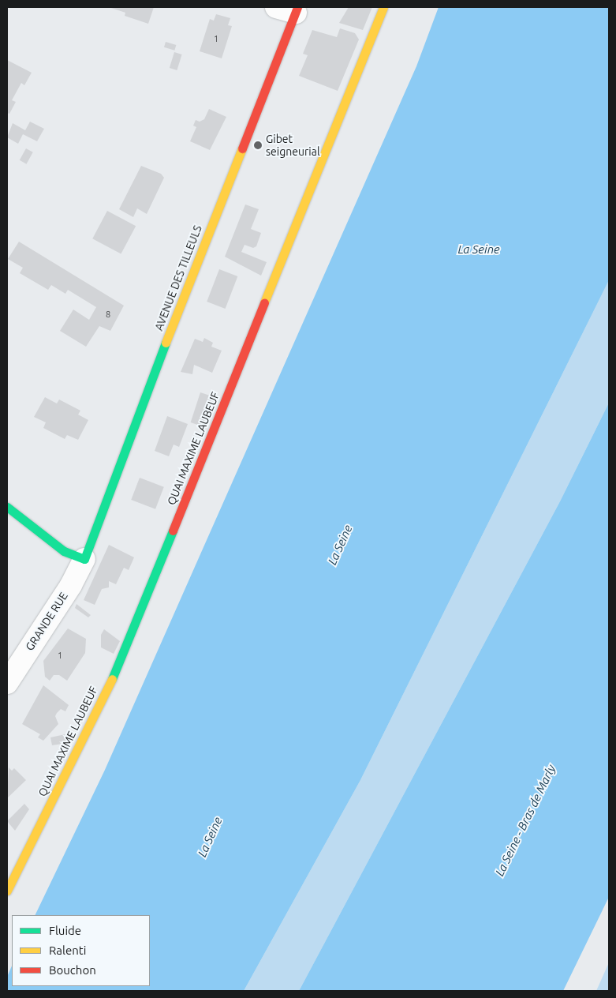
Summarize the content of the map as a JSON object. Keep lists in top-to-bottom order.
{
  "streets": {
    "street": ["AVENUE DES TILLEULS", "QUAI MAXIME LAUBEUF", "GRANDE RUE"]
  },
  "crossings": [
    ["AVENUE DES TILLEULS", "GRANDE RUE"]
  ],
  "water": ["La Seine", "La Seine - Bras de Marly"],
  "places": ["Gibet seigneurial"],
  "house_numbers": ["1", "8", "1"],
  "legend": ["Fluide", "Ralenti", "Bouchon"]
}
